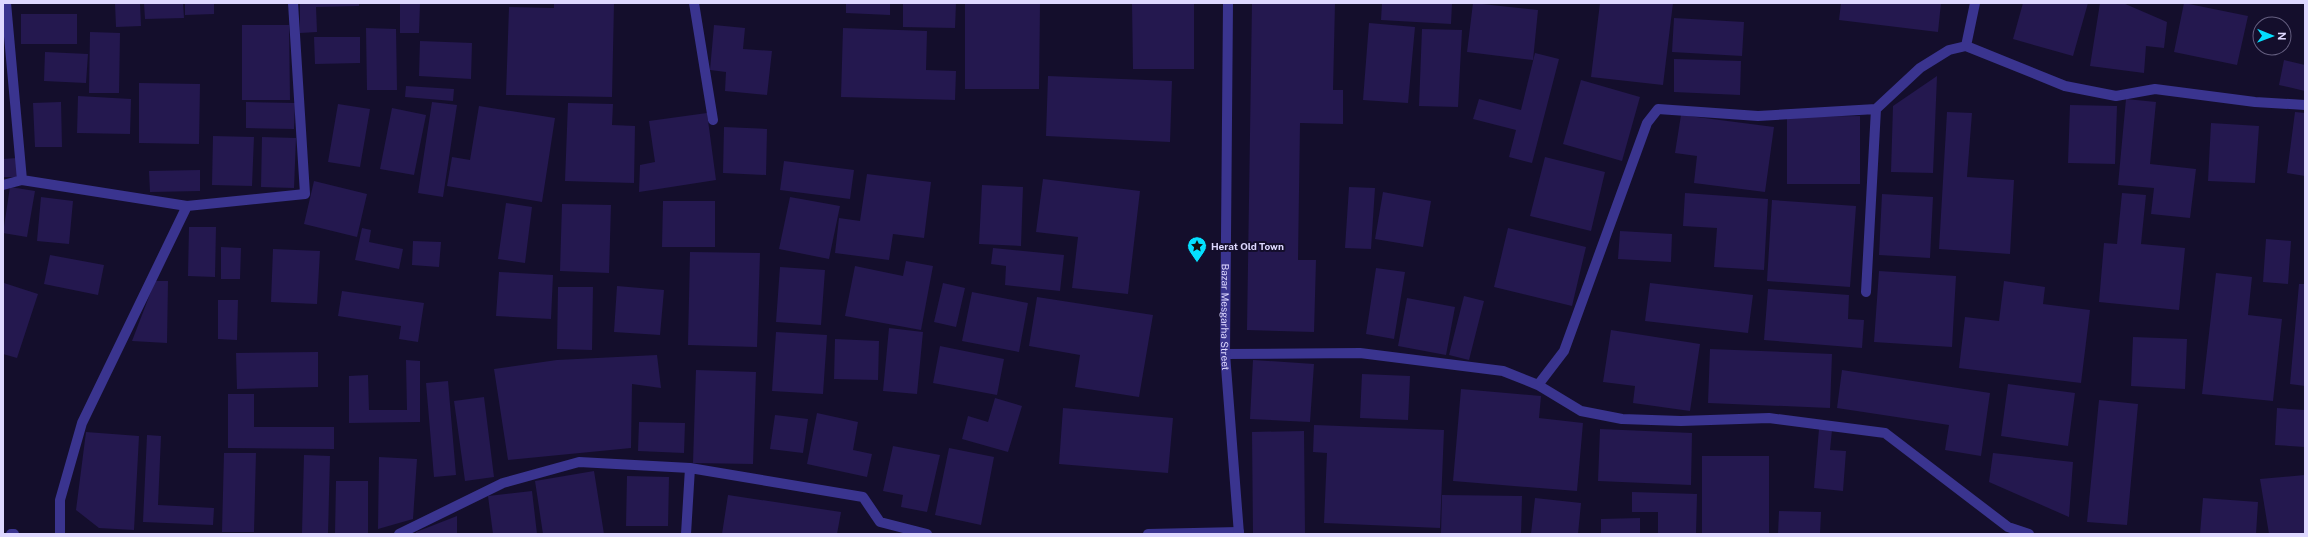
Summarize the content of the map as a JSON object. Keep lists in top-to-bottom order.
{
  "streets": {
    "street": ["Bazar Mesgarha Street"]
  },
  "places": {
    "place": ["Herat Old Town"]
  },
  "north": "right"
}
